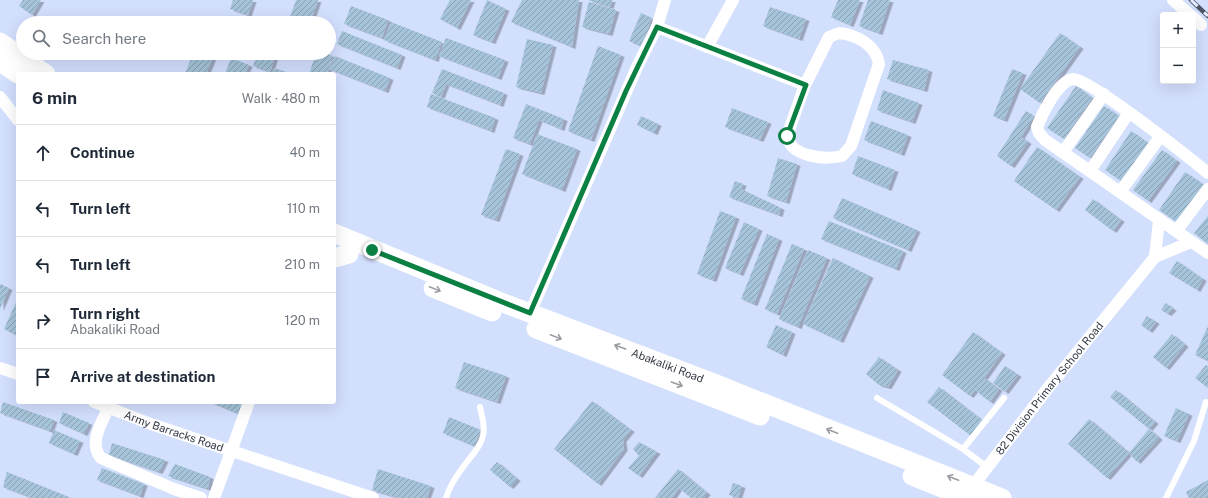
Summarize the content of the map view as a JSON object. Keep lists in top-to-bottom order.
{
  "streets": {
    "main road": ["Abakaliki Road"],
    "street": ["82 Division Primary School Road", "Army Barracks Road"]
  },
  "crossings": [
    ["Abakaliki Road", "82 Division Primary School Road"]
  ],
  "page": {
    "map_buttons": ["+", "−"],
    "search": "Search here",
    "heading": ["6 min", "Walk · 480 m"],
    "list": [
      ["Continue", "40 m"],
      ["Turn left", "110 m"],
      ["Turn left", "210 m"],
      ["Turn right", "Abakaliki Road", "120 m"],
      "Arrive at destination"
    ]
  }
}
